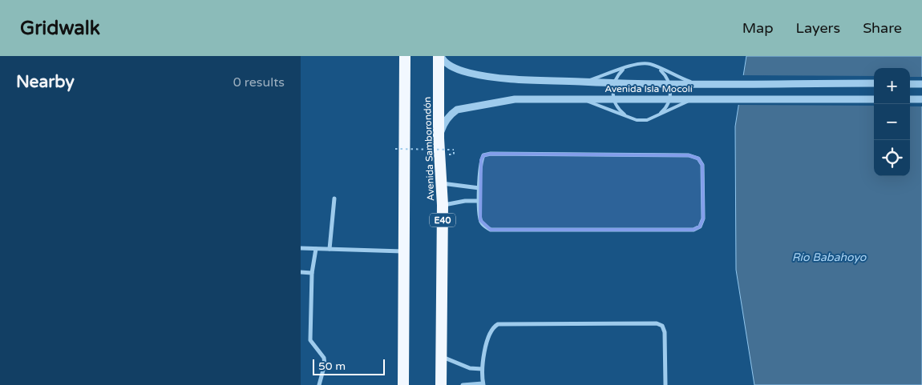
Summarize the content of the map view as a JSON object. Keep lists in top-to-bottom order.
{
  "streets": {
    "highway": ["Avenida Samborondón", "E40"],
    "street": ["Avenida Isla Mocolí"]
  },
  "crossings": [
    ["Avenida Isla Mocolí", "Avenida Samborondón"]
  ],
  "water": ["Río Babahoyo"],
  "scale_bar": "50 m",
  "page": {
    "header": "Gridwalk",
    "nav": ["Map", "Layers", "Share"],
    "heading": ["Nearby", "0 results"],
    "map_buttons": ["+", "−"],
    "scale": "50 m"
  }
}
